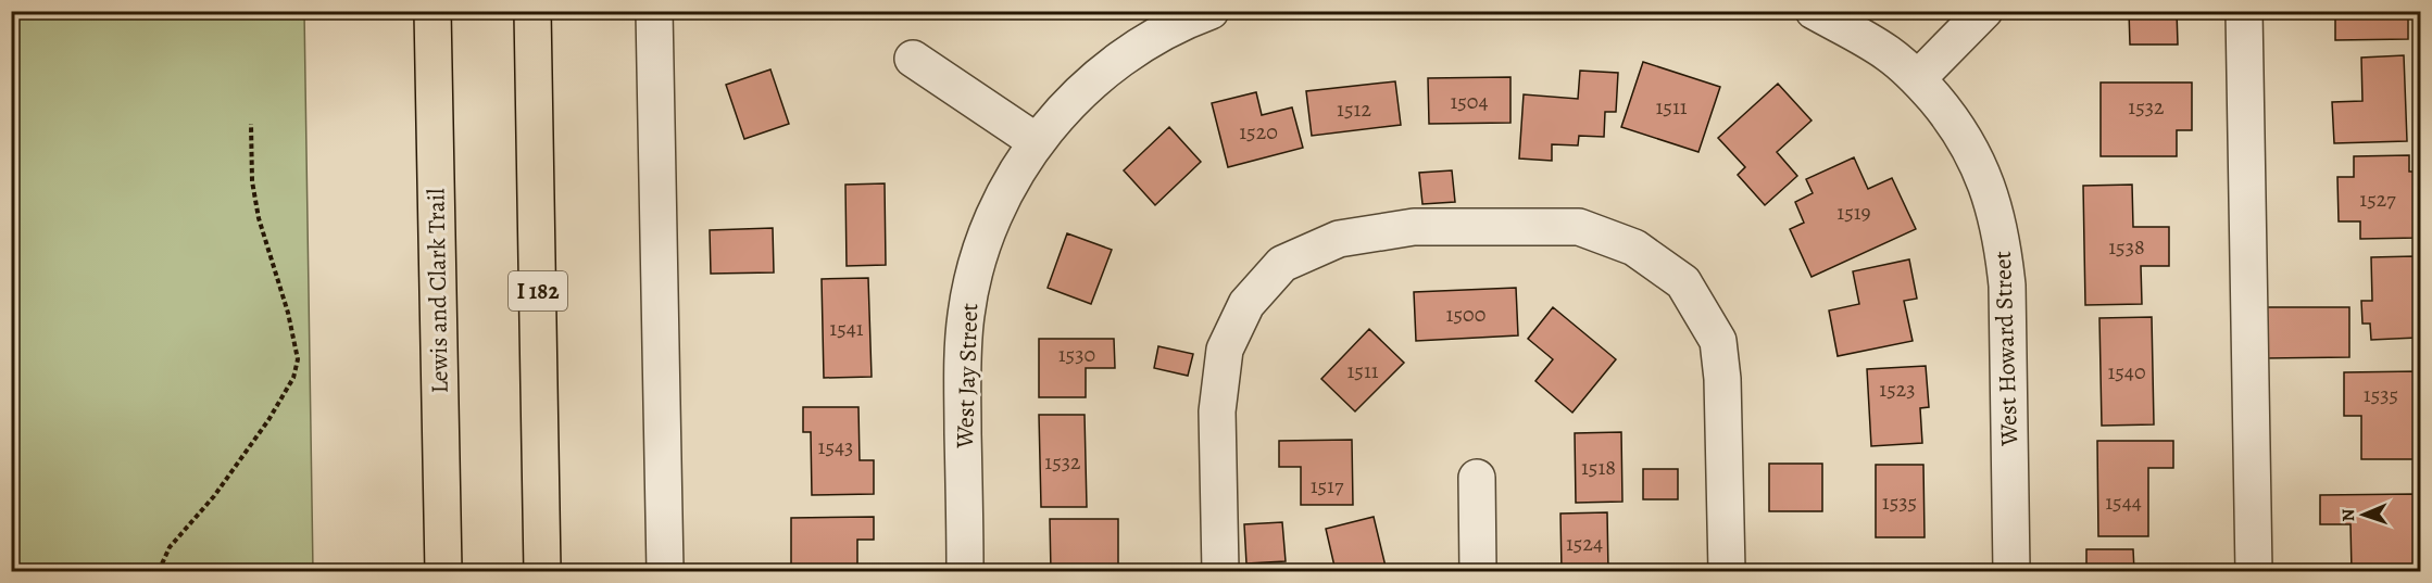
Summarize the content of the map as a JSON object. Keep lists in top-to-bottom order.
{
  "streets": {
    "highway": ["Lewis and Clark Trail", "I 182"],
    "street": ["West Howard Street", "West Jay Street"]
  },
  "house_numbers": [
    "1504",
    "1511",
    "1532",
    "1512",
    "1520",
    "1527",
    "1519",
    "1538",
    "1500",
    "1541",
    "1530",
    "1511",
    "1540",
    "1523",
    "1535",
    "1543",
    "1532",
    "1518",
    "1517",
    "1535",
    "1544",
    "1524"
  ],
  "north": "left"
}
